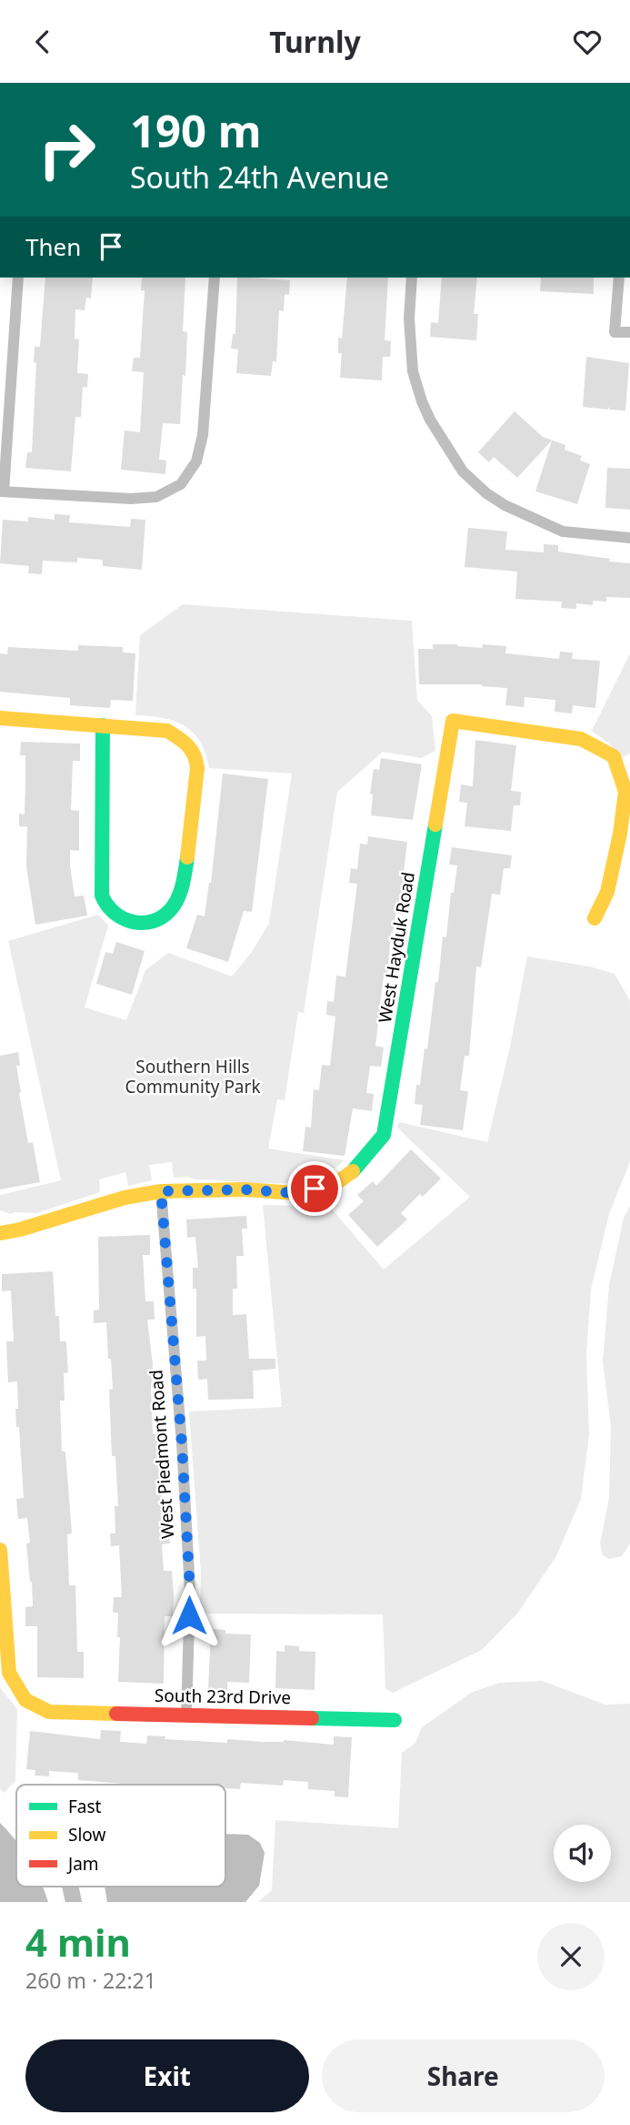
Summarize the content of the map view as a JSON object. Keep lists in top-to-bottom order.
{
  "streets": {
    "street": ["West Hayduk Road", "West Piedmont Road", "South 23rd Drive"]
  },
  "crossings": [
    ["West Hayduk Road", "West Piedmont Road"],
    ["West Piedmont Road", "South 23rd Drive"]
  ],
  "parks": ["Southern Hills Community Park"],
  "legend": ["Fast", "Slow", "Jam"],
  "page": {
    "header": "Turnly",
    "turn": ["190 m", "South 24th Avenue"],
    "then": "Then",
    "heading": ["4 min", "260 m · 22:21"],
    "buttons": ["Exit", "Share"]
  }
}
